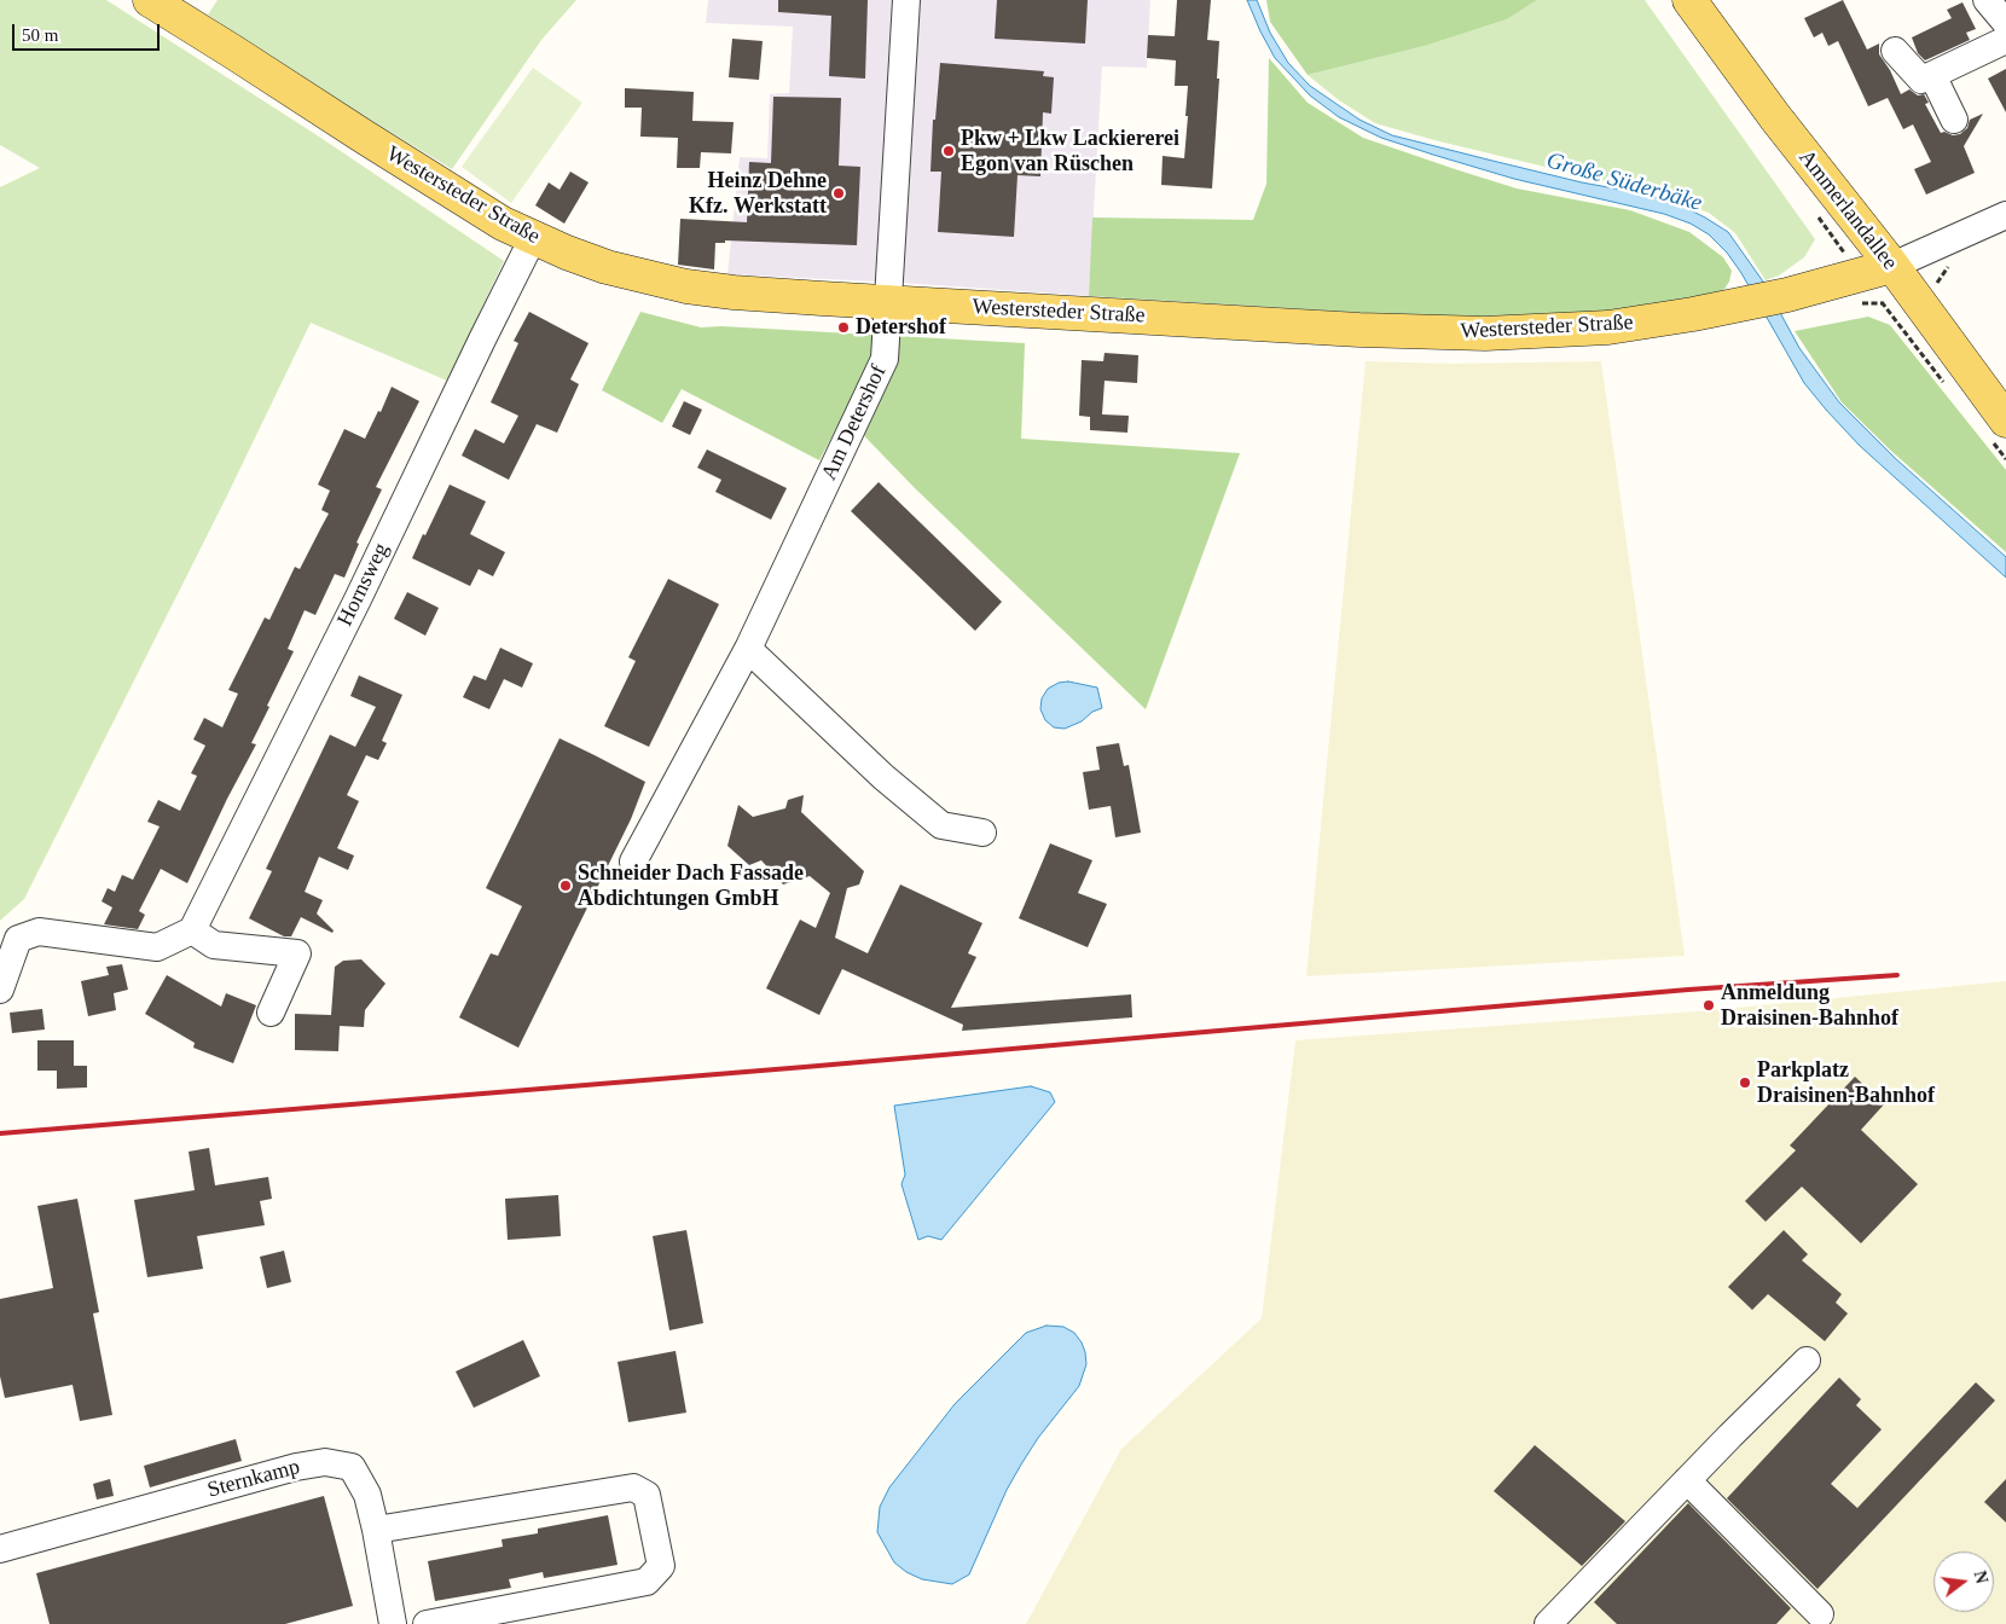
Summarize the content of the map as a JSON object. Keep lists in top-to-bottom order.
{
  "streets": {
    "main road": ["Westersteder Straße", "Ammerlandallee"],
    "street": ["Am Detershof", "Hornsweg", "Sternkamp"]
  },
  "crossings": [
    ["Westersteder Straße", "Ammerlandallee"],
    ["Westersteder Straße", "Am Detershof"],
    ["Westersteder Straße", "Hornsweg"]
  ],
  "water": ["Große Süderbäke"],
  "places": [
    "Pkw + Lkw Lackiererei Egon van Rüschen",
    "Heinz Dehne Kfz. Werkstatt",
    "Detershof",
    "Schneider Dach Fassade Abdichtungen GmbH",
    "Anmeldung Draisinen-Bahnhof",
    "Parkplatz Draisinen-Bahnhof"
  ],
  "scale_bar": "50 m",
  "north": "right"
}
